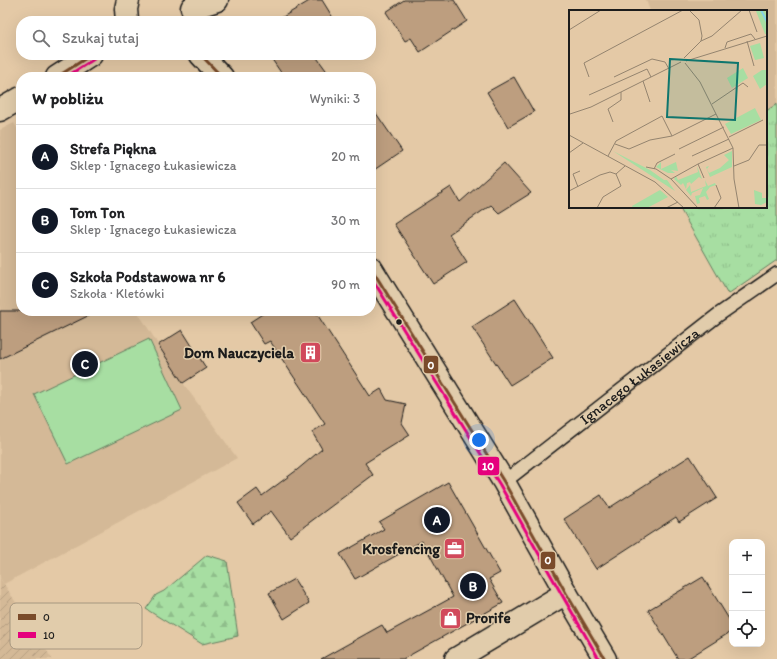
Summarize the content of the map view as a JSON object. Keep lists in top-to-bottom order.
{
  "streets": {
    "lane": ["Ignacego Łukasiewicza"]
  },
  "places": {
    "building": ["Dom Nauczyciela"],
    "office": ["Krosfencing"],
    "shop": ["Prorife"]
  },
  "lines": ["transit line 0", "transit line 10"],
  "legend": ["0", "10"],
  "page": {
    "search": "Szukaj tutaj",
    "heading": ["W pobliżu", "Wyniki: 3"],
    "list": [
      {
        "mark": "A",
        "name": "Strefa Piękna",
        "note": "Sklep · Ignacego Łukasiewicza",
        "value": "20 m"
      },
      {
        "mark": "B",
        "name": "Tom Ton",
        "note": "Sklep · Ignacego Łukasiewicza",
        "value": "30 m"
      },
      {
        "mark": "C",
        "name": "Szkoła Podstawowa nr 6",
        "note": "Szkoła · Kletówki",
        "value": "90 m"
      }
    ],
    "pins": ["C", "A", "B"],
    "map_buttons": ["+", "−"]
  }
}
